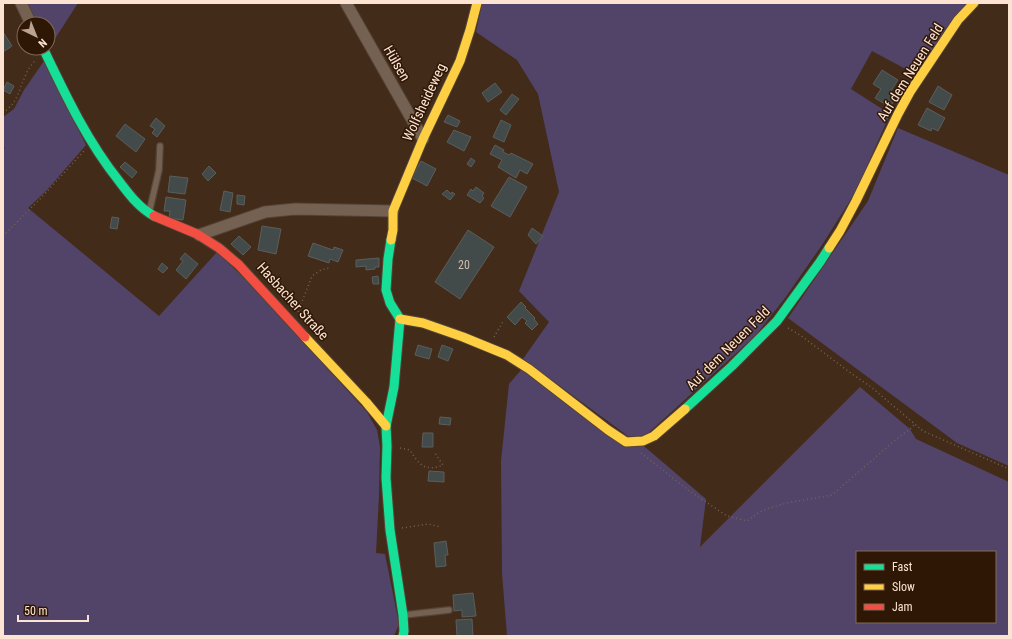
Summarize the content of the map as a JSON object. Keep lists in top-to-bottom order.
{
  "streets": {
    "street": [
      "Hülsen",
      "Auf dem Neuen Feld",
      "Wolfsheideweg",
      "Hasbacher Straße"
    ]
  },
  "crossings": [
    ["Hülsen", "Wolfsheideweg"]
  ],
  "house_numbers": ["20"],
  "legend": ["Fast", "Slow", "Jam"],
  "scale_bar": "50 m",
  "north": "bottom right"
}
